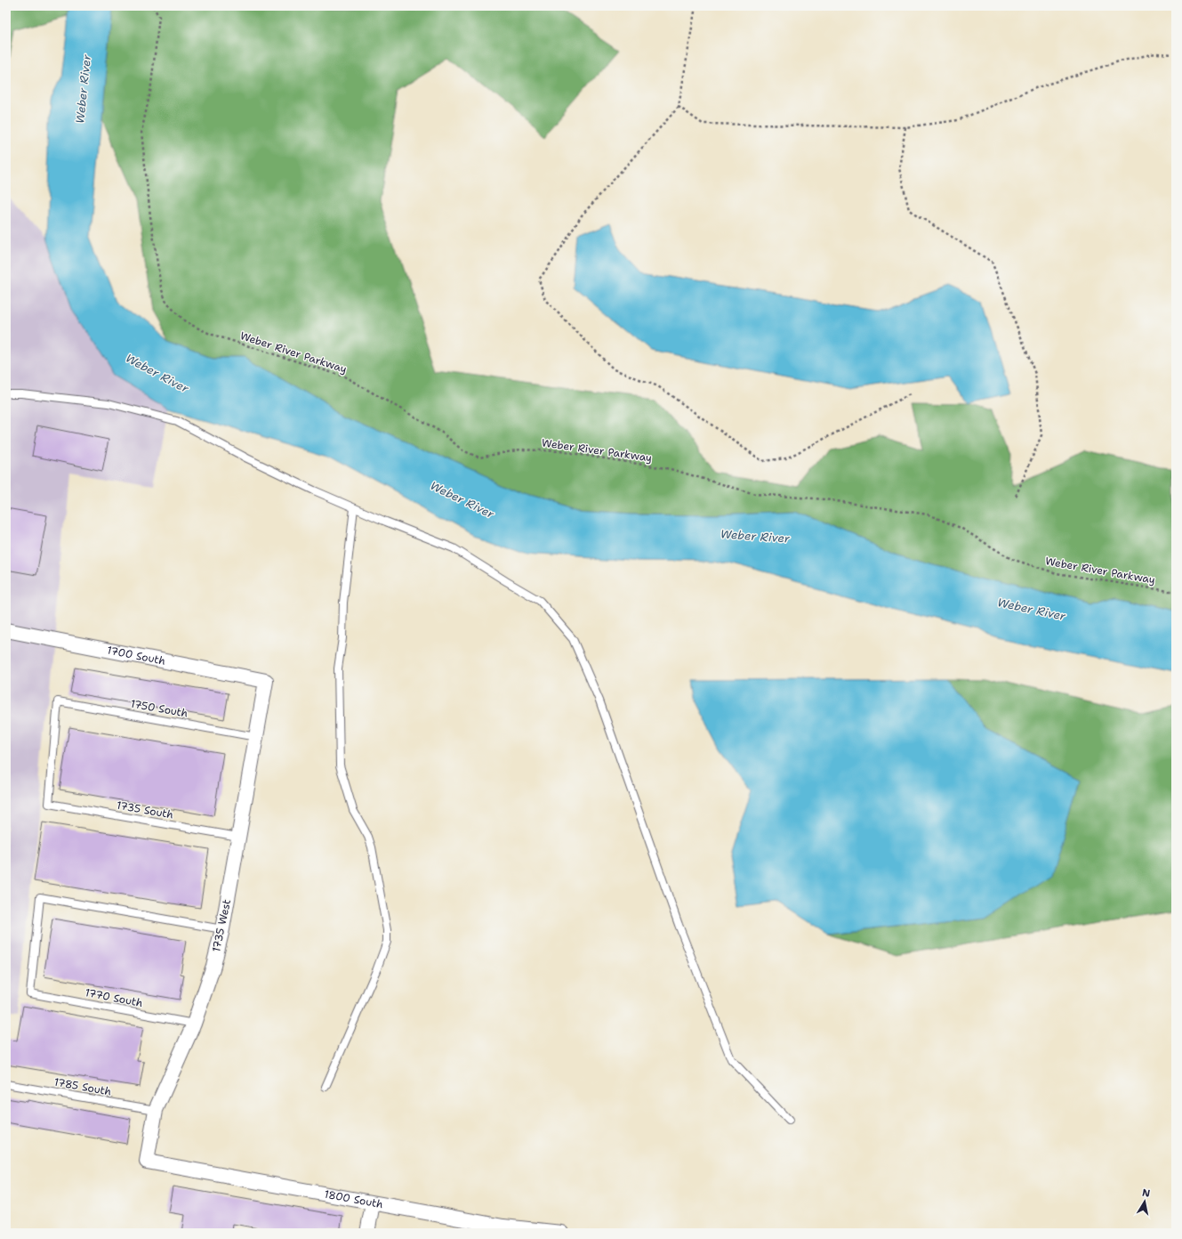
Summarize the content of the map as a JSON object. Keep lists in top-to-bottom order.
{
  "streets": {
    "street": ["1700 South", "1735 West", "1800 South"],
    "lane": [
      "1750 South",
      "1735 South",
      "1770 South",
      "1785 South"
    ],
    "path": ["Weber River Parkway"]
  },
  "crossings": [
    ["1700 South", "1735 West"],
    ["1750 South", "1735 South"],
    ["1750 South", "1735 West"],
    ["1735 South", "1735 West"],
    ["1735 West", "1770 South"],
    ["1735 West", "1785 South"],
    ["1735 West", "1800 South"]
  ],
  "water": ["Weber River"],
  "north": "top"
}
